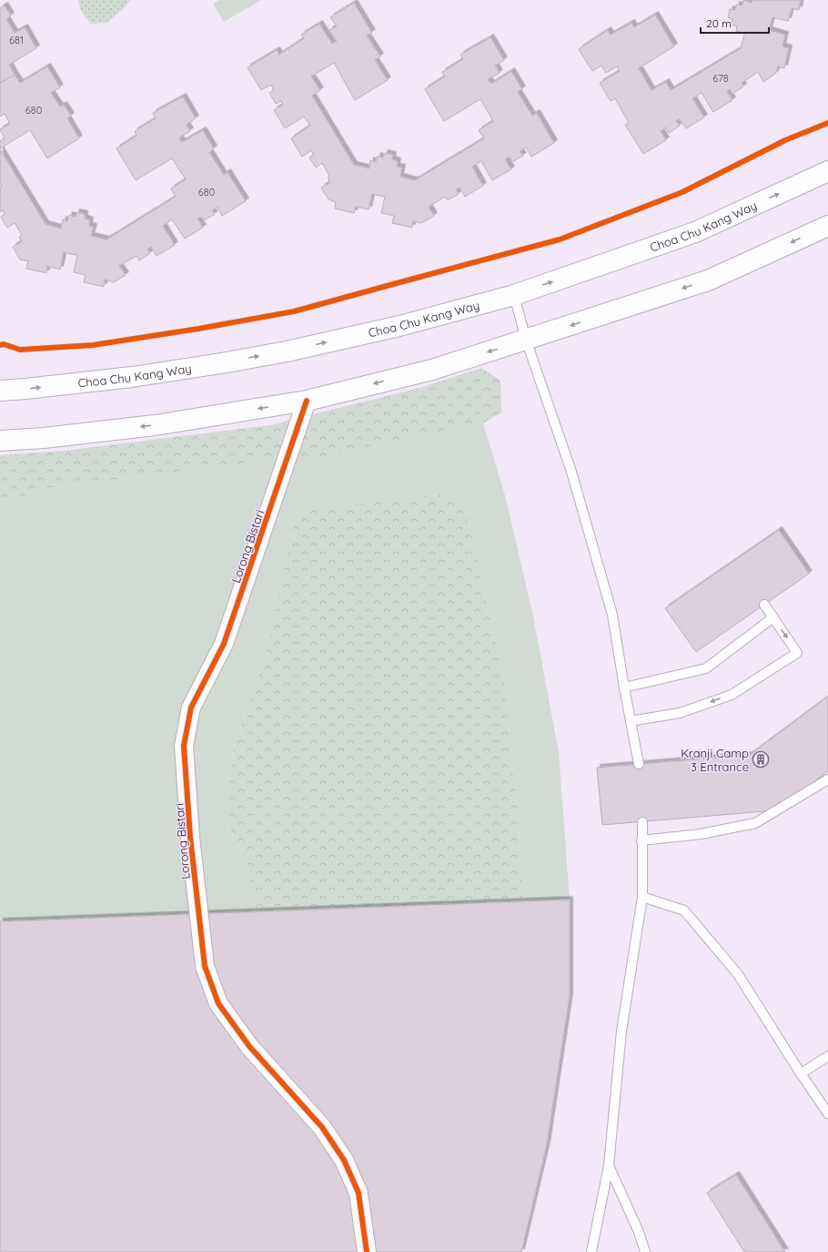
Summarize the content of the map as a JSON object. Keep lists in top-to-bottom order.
{
  "streets": {
    "main road": ["Choa Chu Kang Way"],
    "street": ["Lorong Bistari"]
  },
  "places": {
    "building": ["Kranji Camp 3 Entrance"]
  },
  "house_numbers": [
    "681",
    "678",
    "680",
    "680"
  ],
  "scale_bar": "20 m"
}
